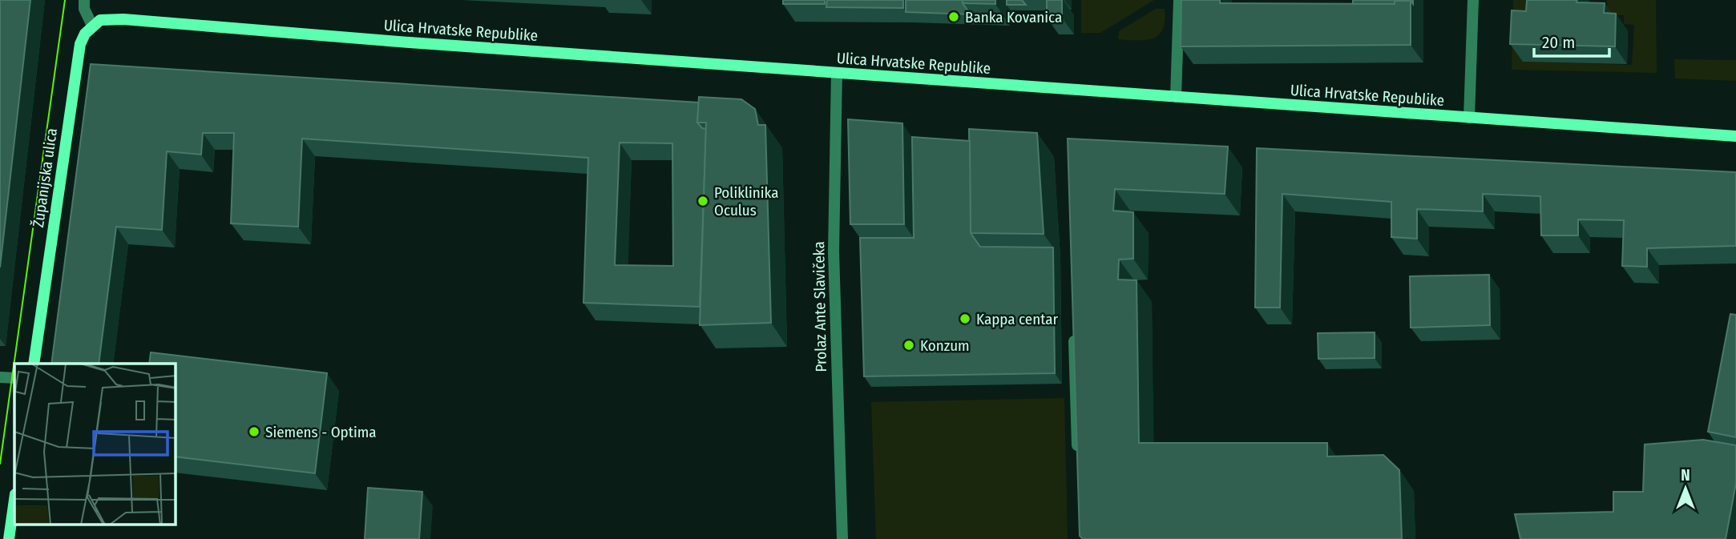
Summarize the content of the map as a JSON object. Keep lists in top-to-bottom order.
{
  "streets": {
    "street": ["Ulica Hrvatske Republike", "Županijska ulica", "Prolaz Ante Slavičeka"]
  },
  "crossings": [
    ["Ulica Hrvatske Republike", "Županijska ulica"],
    ["Ulica Hrvatske Republike", "Prolaz Ante Slavičeka"]
  ],
  "places": [
    "Banka Kovanica",
    "Poliklinika Oculus",
    "Kappa centar",
    "Konzum",
    "Siemens - Optima"
  ],
  "scale_bar": "20 m",
  "north": "top"
}
